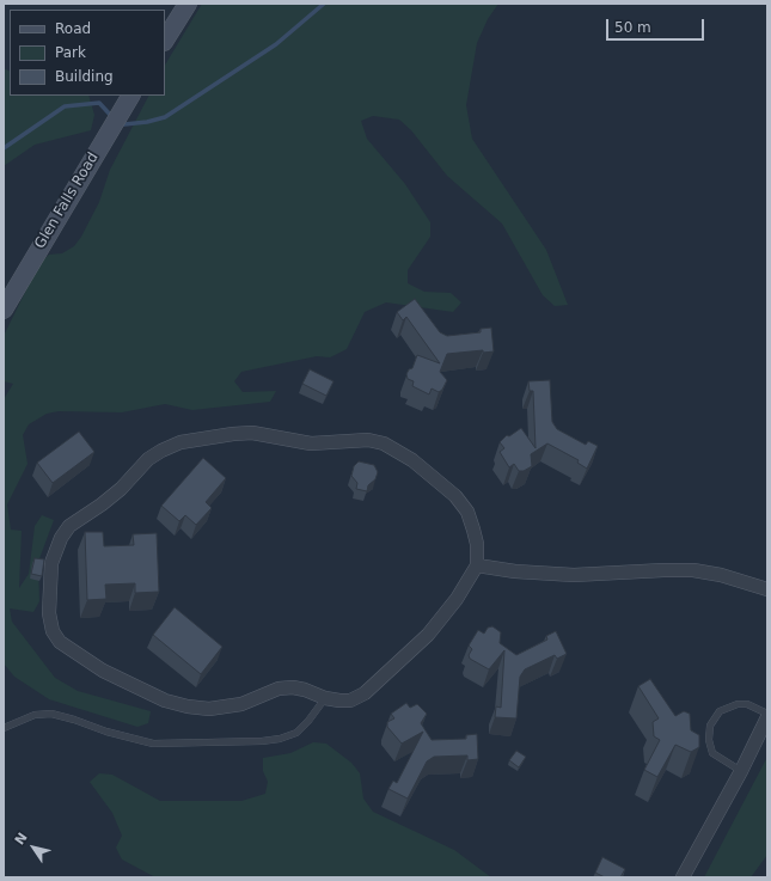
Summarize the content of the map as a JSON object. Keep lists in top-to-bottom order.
{
  "streets": {
    "street": ["Glen Falls Road"]
  },
  "legend": ["Road", "Park", "Building"],
  "scale_bar": "50 m",
  "north": "top left"
}
